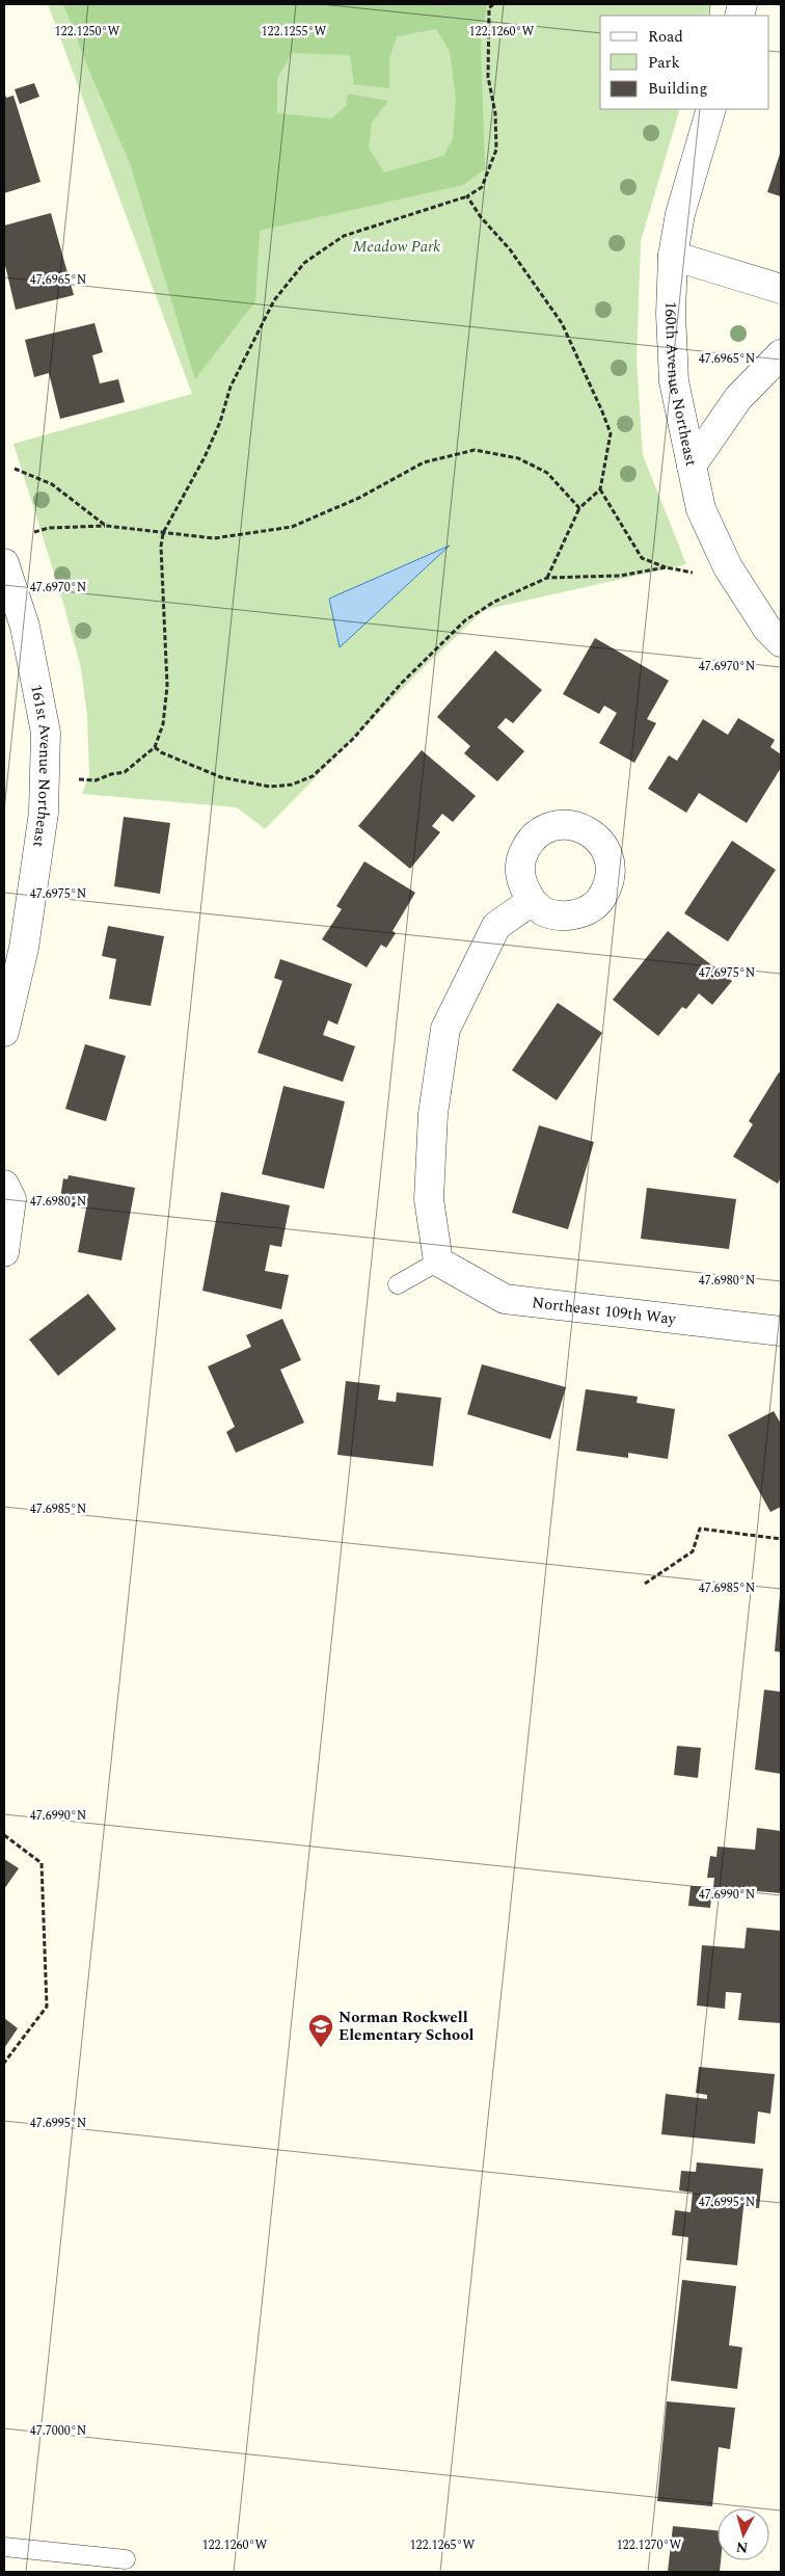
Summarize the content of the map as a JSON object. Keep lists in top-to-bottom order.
{
  "streets": {
    "street": ["160th Avenue Northeast", "161st Avenue Northeast", "Northeast 109th Way"]
  },
  "parks": ["Meadow Park"],
  "places": {
    "school or university": ["Norman Rockwell Elementary School"]
  },
  "legend": ["Road", "Park", "Building"],
  "north": "bottom",
  "coordinates": [
    "122.1250°W",
    "122.1255°W",
    "122.1260°W",
    "47.6965°N",
    "47.6970°N",
    "47.6975°N",
    "47.6980°N",
    "47.6985°N",
    "47.6990°N",
    "47.6995°N",
    "47.7000°N",
    "122.1265°W",
    "122.1270°W"
  ]
}
